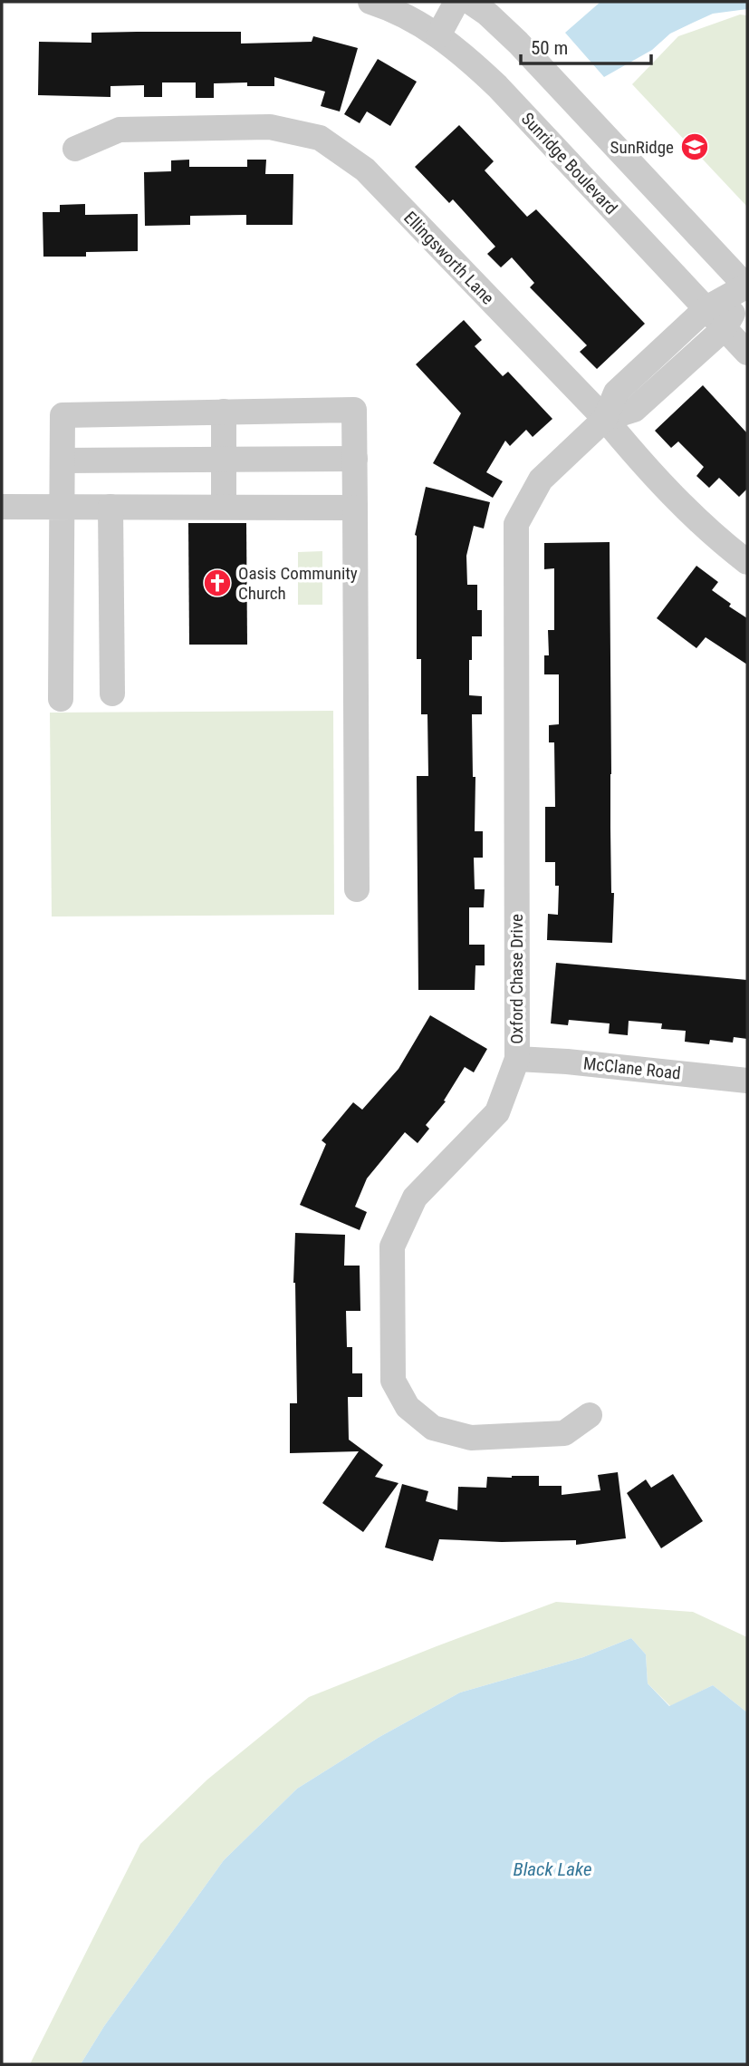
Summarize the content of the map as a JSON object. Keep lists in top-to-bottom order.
{
  "streets": {
    "street": [
      "Sunridge Boulevard",
      "Ellingsworth Lane",
      "Oxford Chase Drive",
      "McClane Road"
    ]
  },
  "crossings": [
    ["Sunridge Boulevard", "Oxford Chase Drive"],
    ["Ellingsworth Lane", "Oxford Chase Drive"],
    ["Oxford Chase Drive", "McClane Road"]
  ],
  "water": ["Black Lake"],
  "places": {
    "school or university": ["SunRidge"],
    "church": ["Oasis Community Church"]
  },
  "scale_bar": "50 m"
}
